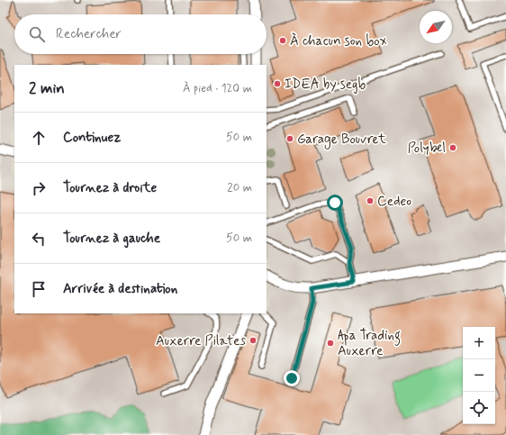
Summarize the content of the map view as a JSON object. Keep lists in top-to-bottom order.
{
  "places": [
    "À chacun son box",
    "IDEA by segb",
    "Garage Bouvret",
    "Polybel",
    "Cedeo",
    "Auxerre Pilates",
    "Apa Trading Auxerre"
  ],
  "north": "bottom left",
  "page": {
    "search": "Rechercher",
    "heading": ["2 min", "À pied · 120 m"],
    "list": [
      ["Continuez", "50 m"],
      ["Tournez à droite", "20 m"],
      ["Tournez à gauche", "50 m"],
      "Arrivée à destination"
    ],
    "map_buttons": ["+", "−"]
  }
}
